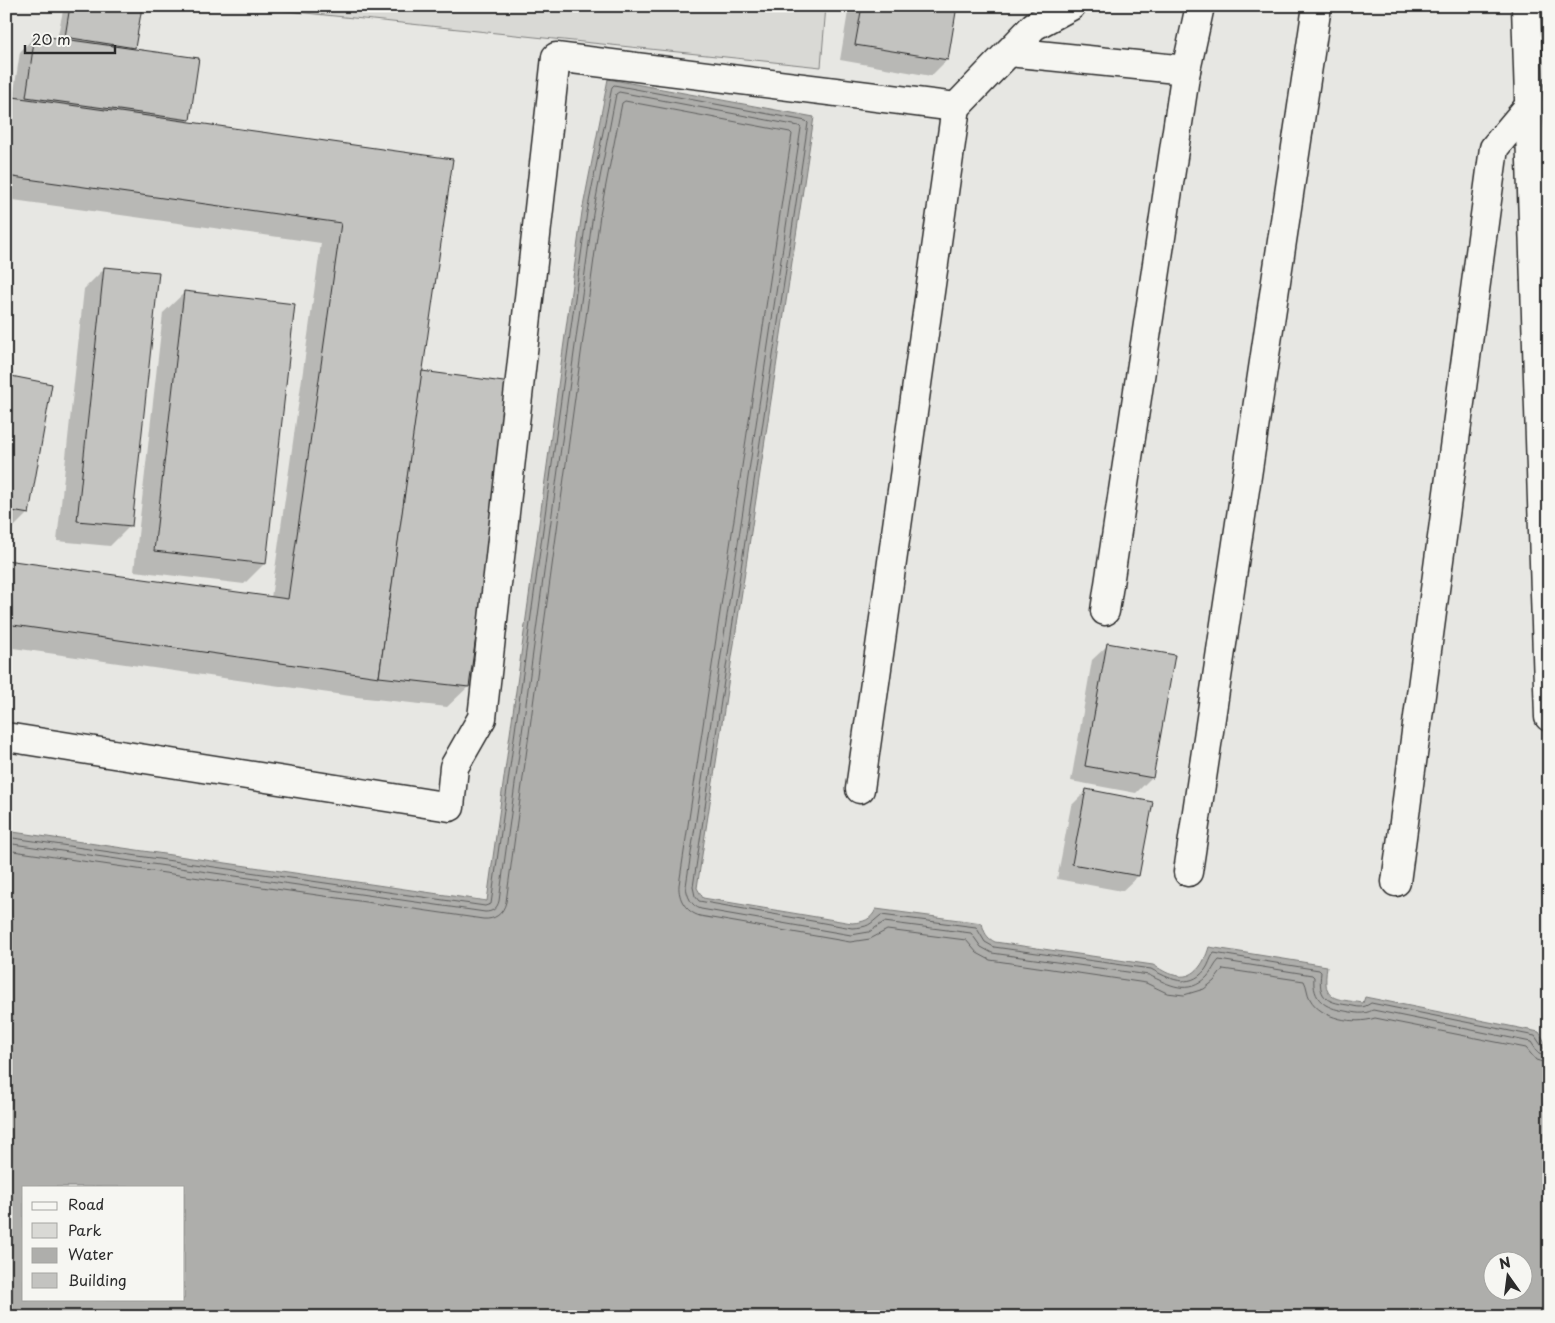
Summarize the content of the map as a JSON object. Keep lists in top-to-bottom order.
{
  "legend": [
    "Road",
    "Park",
    "Water",
    "Building"
  ],
  "scale_bar": "20 m",
  "north": "top"
}
